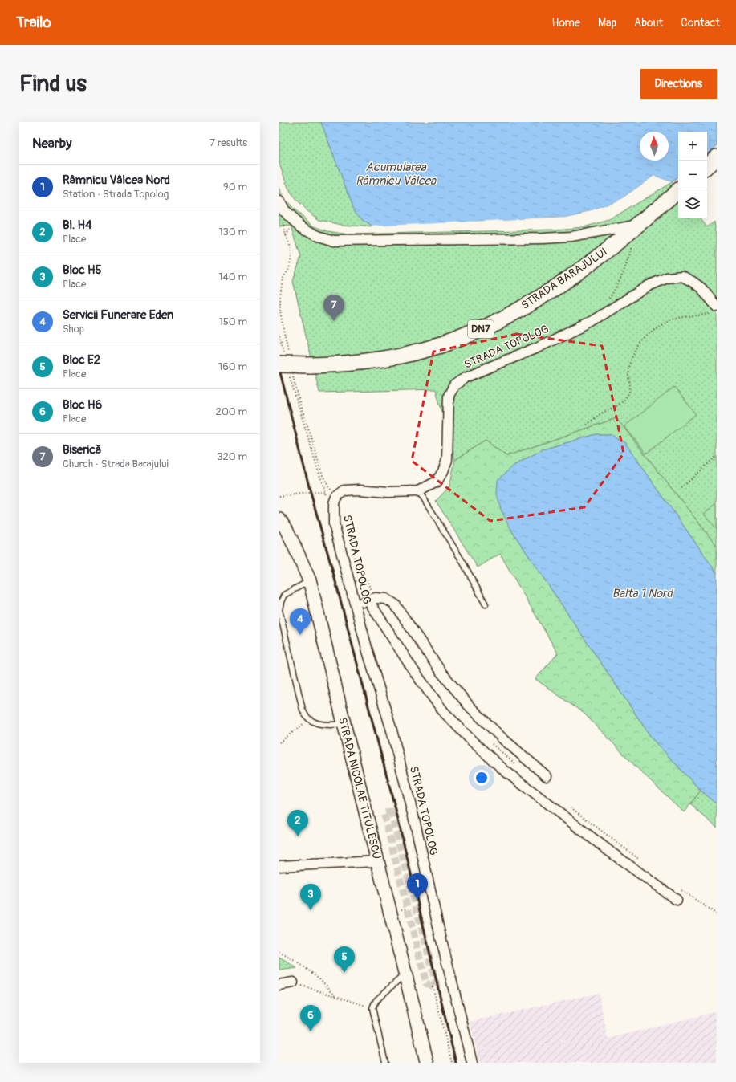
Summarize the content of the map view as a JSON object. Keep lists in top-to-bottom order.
{
  "streets": {
    "highway": ["STRADA BARAJULUI", "DN7"],
    "main road": ["STRADA NICOLAE TITULESCU"],
    "street": ["STRADA TOPOLOG"]
  },
  "water": ["Acumularea Râmnicu Vâlcea", "Balta 1 Nord"],
  "north": "top",
  "page": {
    "header": "Trailo",
    "nav": [
      "Home",
      "Map",
      "About",
      "Contact"
    ],
    "buttons": "Directions",
    "title": "Find us",
    "heading": ["Nearby", "7 results"],
    "map_buttons": ["+", "−"],
    "list": [
      {
        "mark": "1",
        "name": "Râmnicu Vâlcea Nord",
        "note": "Station · Strada Topolog",
        "value": "90 m"
      },
      {
        "mark": "2",
        "name": "Bl. H4",
        "note": "Place",
        "value": "130 m"
      },
      {
        "mark": "3",
        "name": "Bloc H5",
        "note": "Place",
        "value": "140 m"
      },
      {
        "mark": "4",
        "name": "Servicii Funerare Eden",
        "note": "Shop",
        "value": "150 m"
      },
      {
        "mark": "5",
        "name": "Bloc E2",
        "note": "Place",
        "value": "160 m"
      },
      {
        "mark": "6",
        "name": "Bloc H6",
        "note": "Place",
        "value": "200 m"
      },
      {
        "mark": "7",
        "name": "Biserică",
        "note": "Church · Strada Barajului",
        "value": "320 m"
      }
    ],
    "pins": [
      "7",
      "4",
      "2",
      "1",
      "3",
      "5",
      "6"
    ]
  }
}
